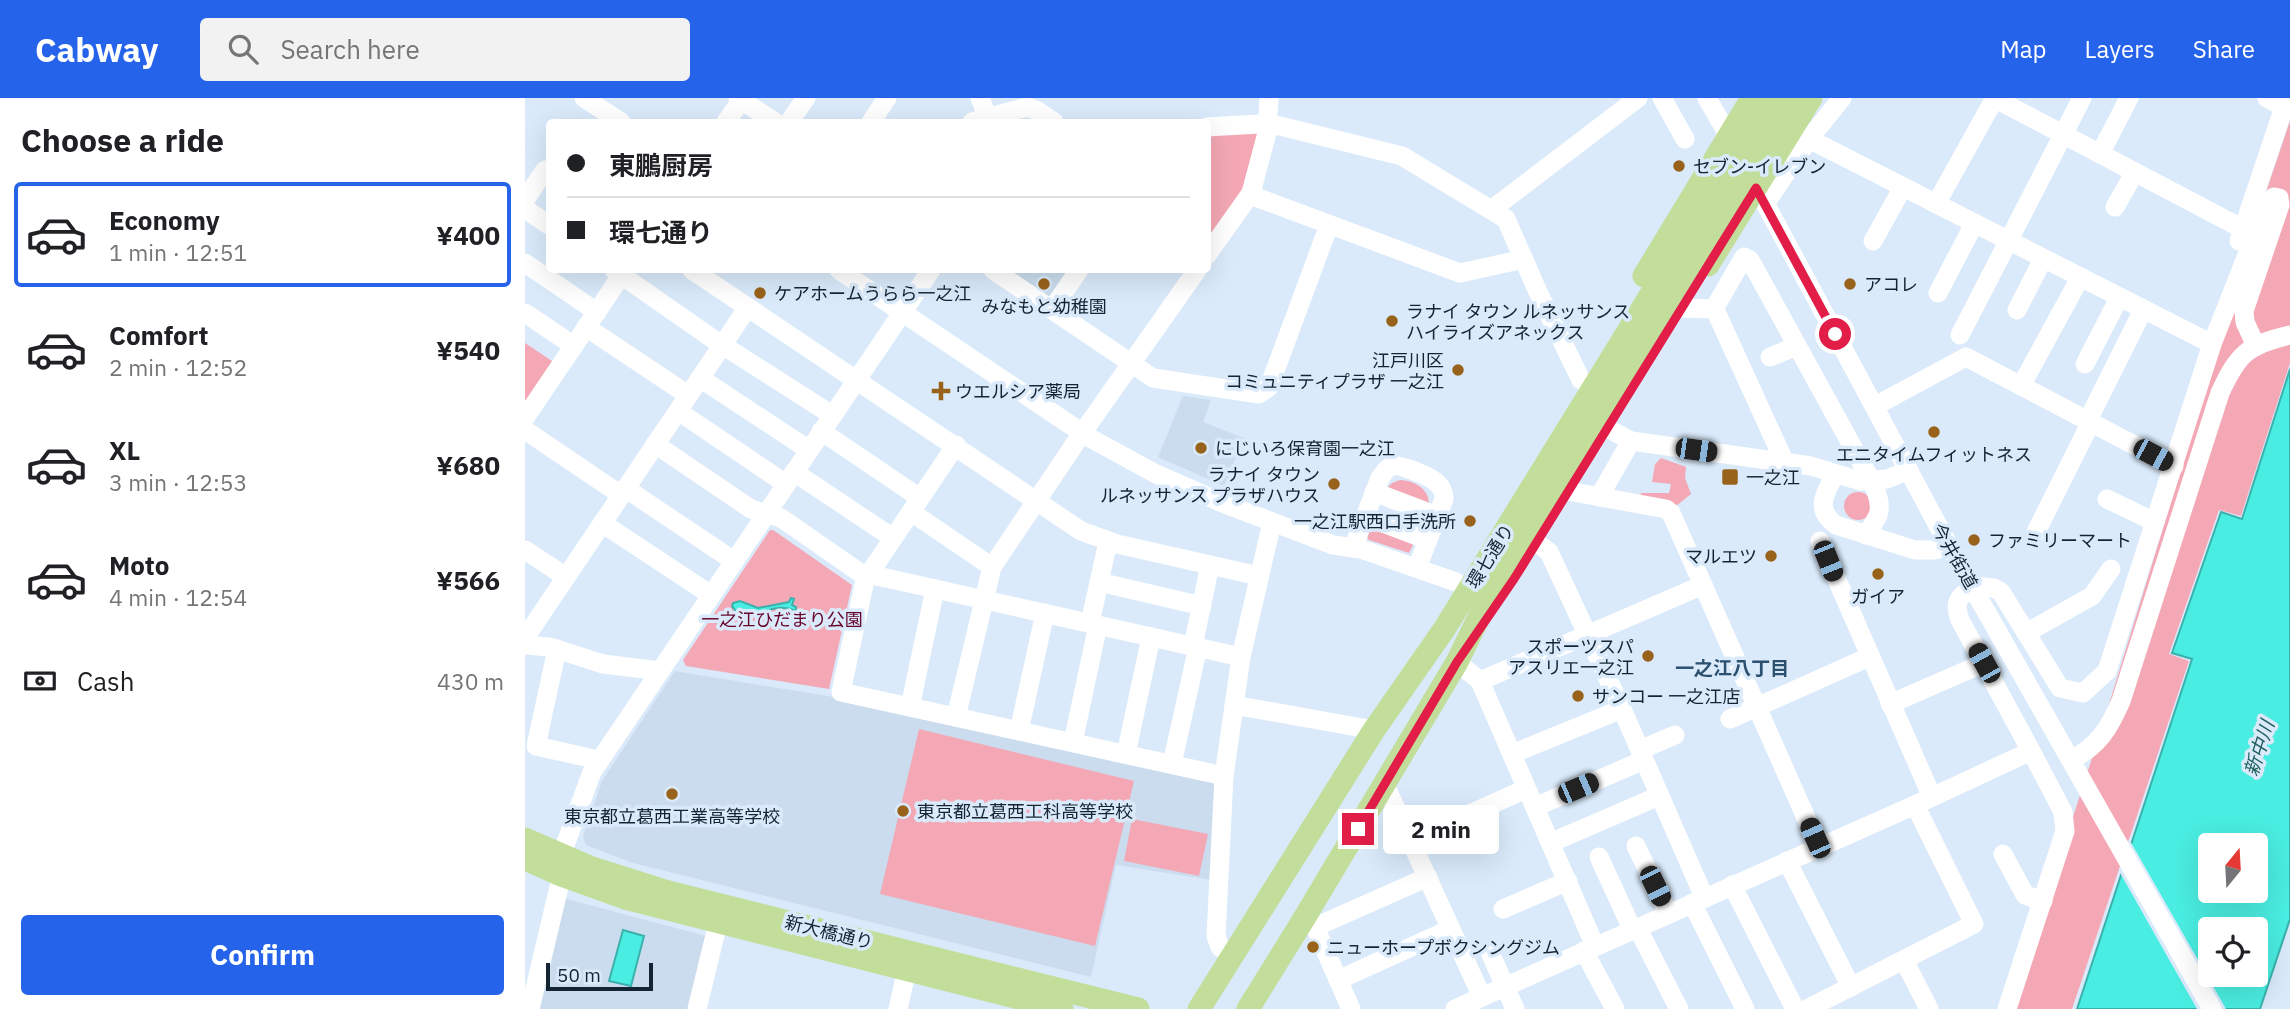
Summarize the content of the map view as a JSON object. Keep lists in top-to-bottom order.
{
  "streets": {
    "main road": ["環七通り", "新大橋通り"],
    "street": ["今井街道"]
  },
  "districts": ["一之江八丁目"],
  "water": ["新中川"],
  "parks": ["一之江ひだまり公園"],
  "places": {
    "other": [
      "セブン-イレブン",
      "みなもと幼稚園",
      "アコレ",
      "ケアホームうらら一之江",
      "ラナイ タウン ルネッサンス ハイライズアネックス",
      "江戸川区 コミュニティプラザ 一之江",
      "エニタイムフィットネス",
      "にじいろ保育園一之江",
      "ラナイ タウン ルネッサンス プラザハウス",
      "一之江駅西口手洗所",
      "ファミリーマート",
      "マルエツ",
      "ガイア",
      "スポーツスパ アスリエ一之江",
      "サンコー 一之江店",
      "東京都立葛西工業高等学校",
      "東京都立葛西工科高等学校",
      "ニューホープボクシングジム"
    ],
    "health": ["ウエルシア薬局"],
    "transit": ["一之江"]
  },
  "scale_bar": "50 m",
  "north": "top",
  "page": {
    "header": "Cabway",
    "search": "Search here",
    "nav": ["Map", "Layers", "Share"],
    "heading": "Choose a ride",
    "banner": ["東鵬厨房", "環七通り"],
    "list": [
      {
        "name": "Economy",
        "note": "1 min · 12:51",
        "value": "¥400"
      },
      {
        "name": "Comfort",
        "note": "2 min · 12:52",
        "value": "¥540"
      },
      {
        "name": "XL",
        "note": "3 min · 12:53",
        "value": "¥680"
      },
      {
        "name": "Moto",
        "note": "4 min · 12:54",
        "value": "¥566"
      }
    ],
    "pay": ["Cash", "430 m"],
    "bubble": "2 min",
    "buttons": "Confirm",
    "scale": "50 m"
  }
}
